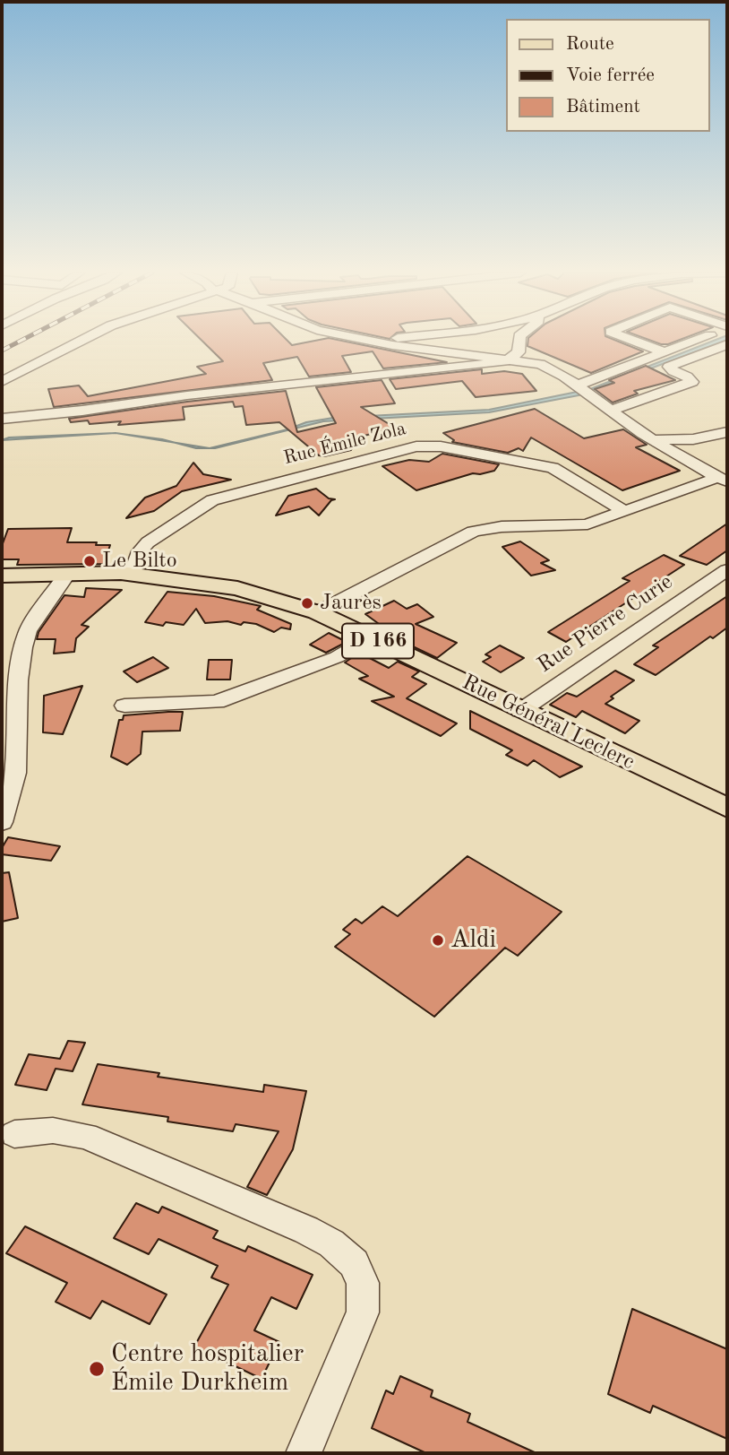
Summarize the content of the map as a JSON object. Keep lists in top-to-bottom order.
{
  "streets": {
    "main road": ["D 166", "Rue Général Leclerc"],
    "street": ["Rue Émile Zola", "Rue Pierre Curie"]
  },
  "crossings": [
    ["Rue Émile Zola", "Rue Général Leclerc"],
    ["Rue Pierre Curie", "Rue Général Leclerc"]
  ],
  "places": [
    "Le Bilto",
    "Jaurès",
    "Aldi",
    "Centre hospitalier Émile Durkheim"
  ],
  "legend": ["Route", "Voie ferrée", "Bâtiment"]
}
